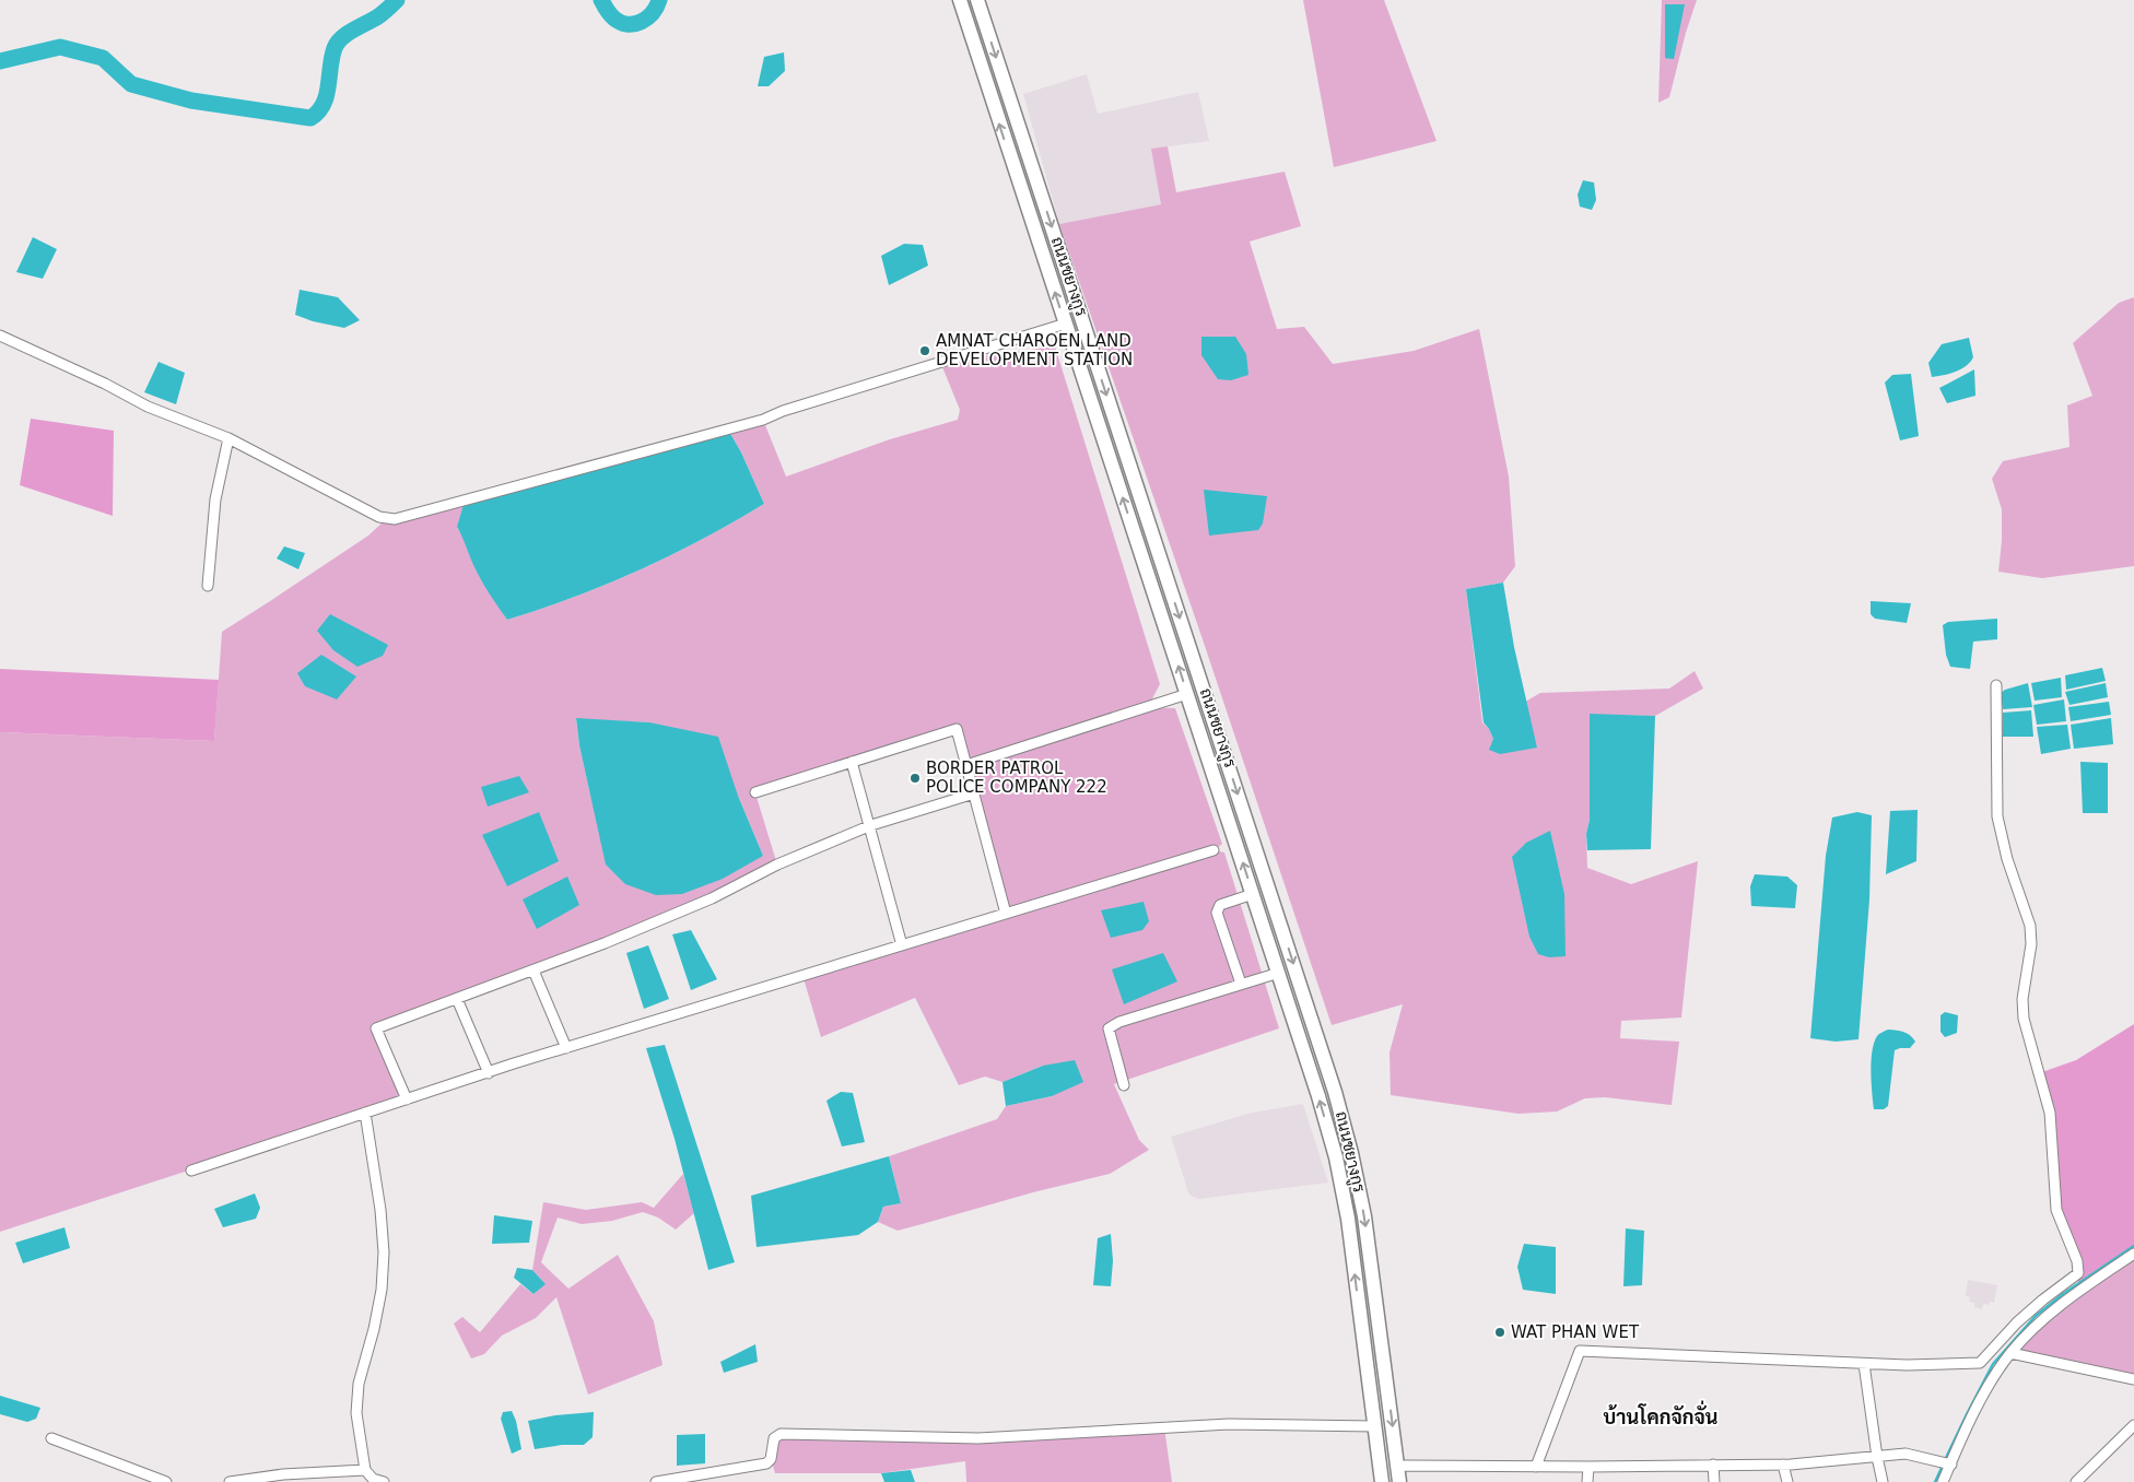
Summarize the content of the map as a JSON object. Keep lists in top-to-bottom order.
{
  "streets": {
    "highway": ["ถนนชยางกูร"]
  },
  "districts": ["บ้านโคกจักจั่น"],
  "places": ["AMNAT CHAROEN LAND DEVELOPMENT STATION", "BORDER PATROL POLICE COMPANY 222", "WAT PHAN WET"]
}
